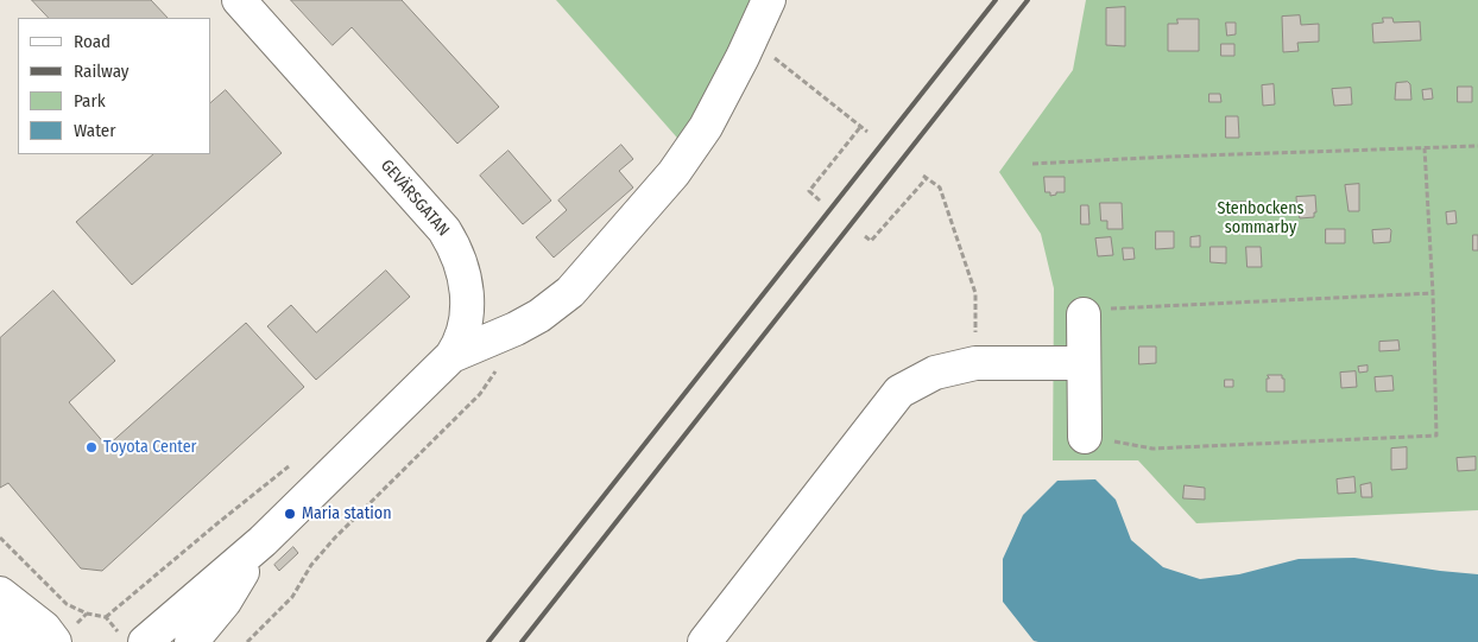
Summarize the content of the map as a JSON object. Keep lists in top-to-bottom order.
{
  "streets": {
    "street": ["GEVÄRSGATAN"]
  },
  "parks": ["Stenbockens sommarby"],
  "places": ["Toyota Center", "Maria station"],
  "legend": [
    "Road",
    "Railway",
    "Park",
    "Water"
  ]
}
